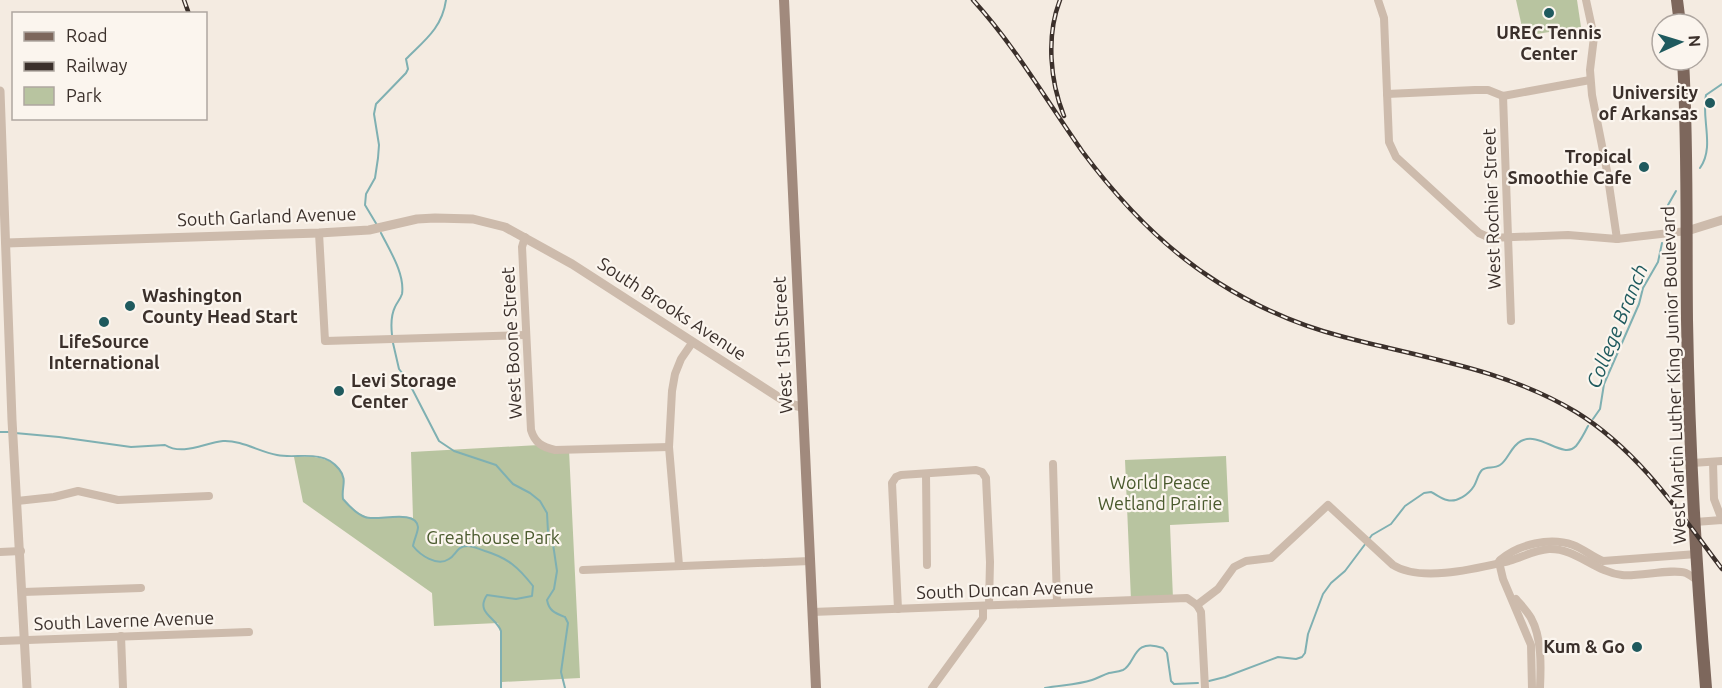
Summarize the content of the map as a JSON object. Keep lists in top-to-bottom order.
{
  "streets": {
    "main road": ["West 15th Street", "West Martin Luther King Junior Boulevard"],
    "street": [
      "West Rochier Street",
      "South Garland Avenue",
      "South Brooks Avenue",
      "West Boone Street",
      "South Duncan Avenue",
      "South Laverne Avenue"
    ]
  },
  "crossings": [
    ["South Garland Avenue", "South Brooks Avenue"],
    ["South Garland Avenue", "West Boone Street"],
    ["South Brooks Avenue", "West Boone Street"],
    ["South Brooks Avenue", "West 15th Street"],
    ["West 15th Street", "South Duncan Avenue"]
  ],
  "water": ["College Branch"],
  "parks": ["World Peace Wetland Prairie", "Greathouse Park"],
  "places": [
    "UREC Tennis Center",
    "University of Arkansas",
    "Tropical Smoothie Cafe",
    "Washington County Head Start",
    "LifeSource International",
    "Levi Storage Center",
    "Kum & Go"
  ],
  "legend": ["Road", "Railway", "Park"],
  "north": "right"
}
